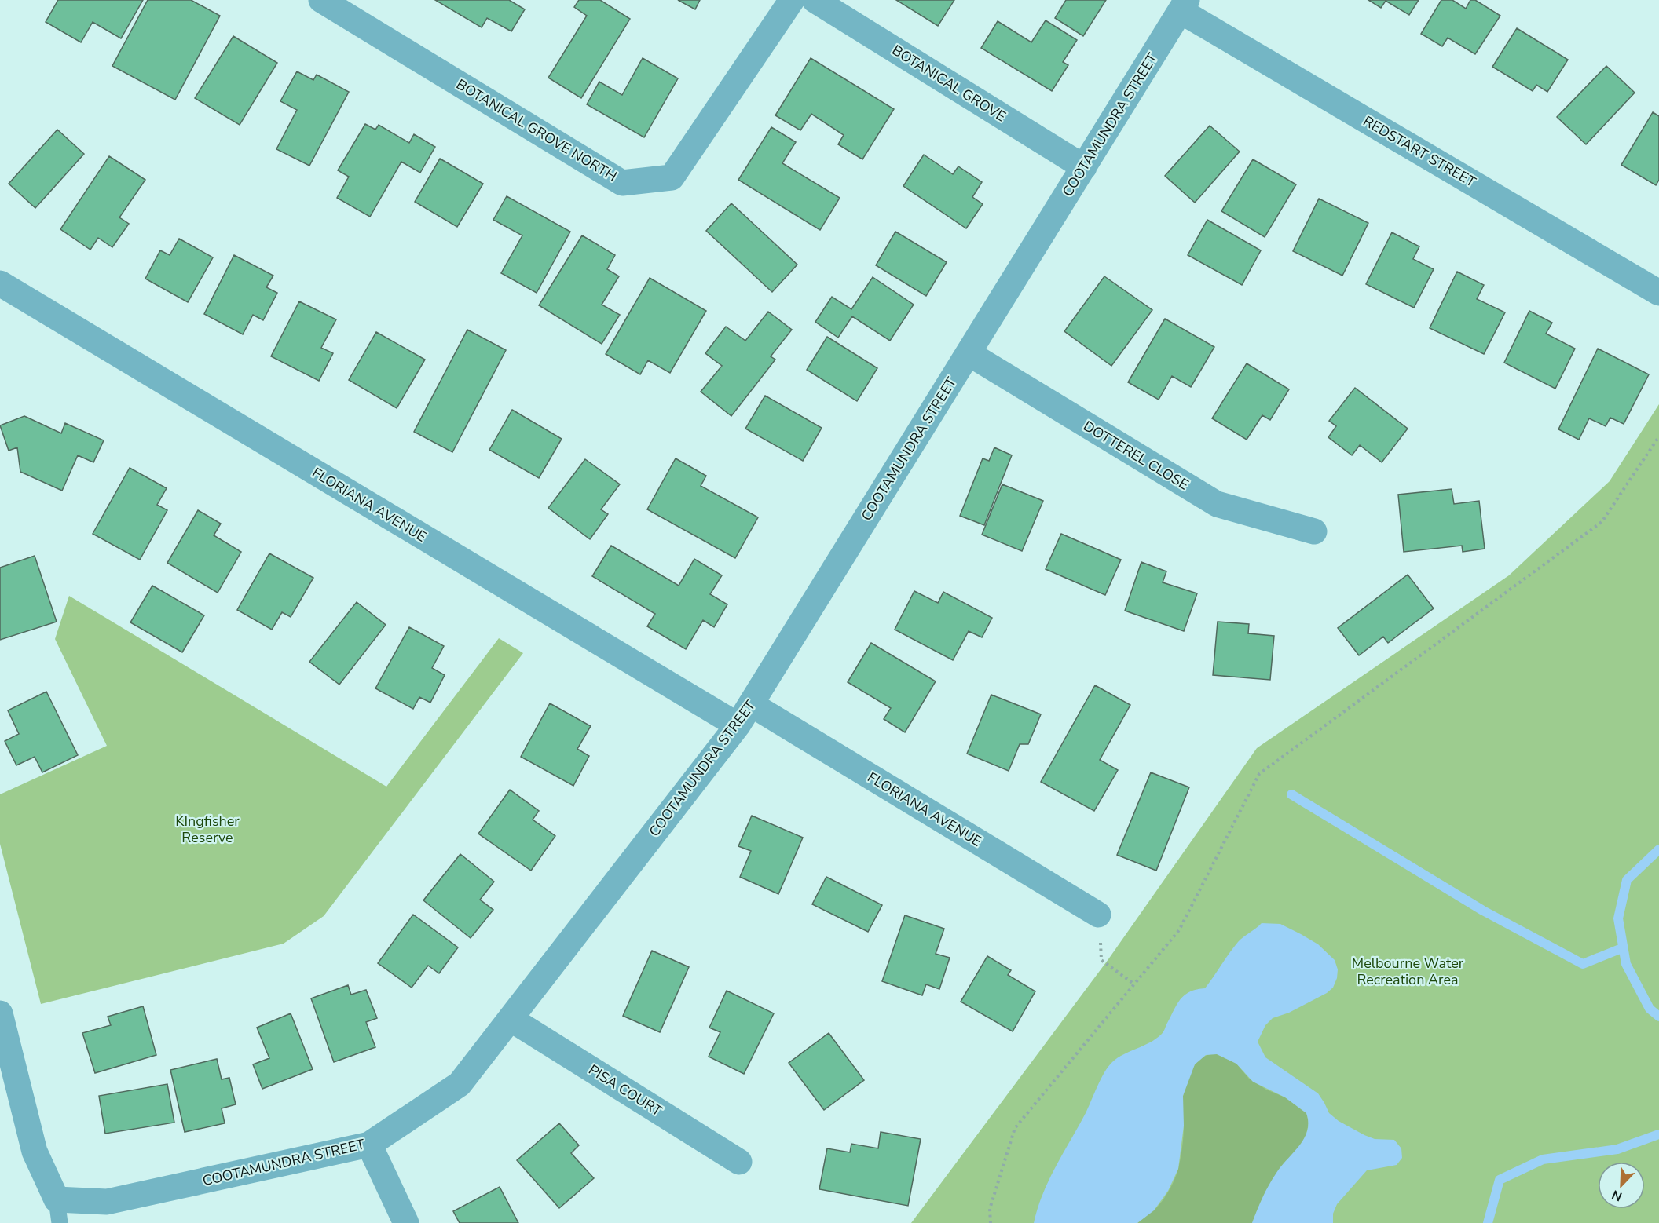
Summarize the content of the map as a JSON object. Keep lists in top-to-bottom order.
{
  "streets": {
    "street": [
      "BOTANICAL GROVE",
      "COOTAMUNDRA STREET",
      "BOTANICAL GROVE NORTH",
      "REDSTART STREET",
      "DOTTEREL CLOSE",
      "FLORIANA AVENUE",
      "PISA COURT"
    ]
  },
  "crossings": [
    ["BOTANICAL GROVE", "COOTAMUNDRA STREET"],
    ["COOTAMUNDRA STREET", "REDSTART STREET"],
    ["COOTAMUNDRA STREET", "DOTTEREL CLOSE"],
    ["COOTAMUNDRA STREET", "FLORIANA AVENUE"],
    ["COOTAMUNDRA STREET", "PISA COURT"]
  ],
  "parks": ["KIngfisher Reserve", "Melbourne Water Recreation Area"],
  "north": "bottom left"
}
